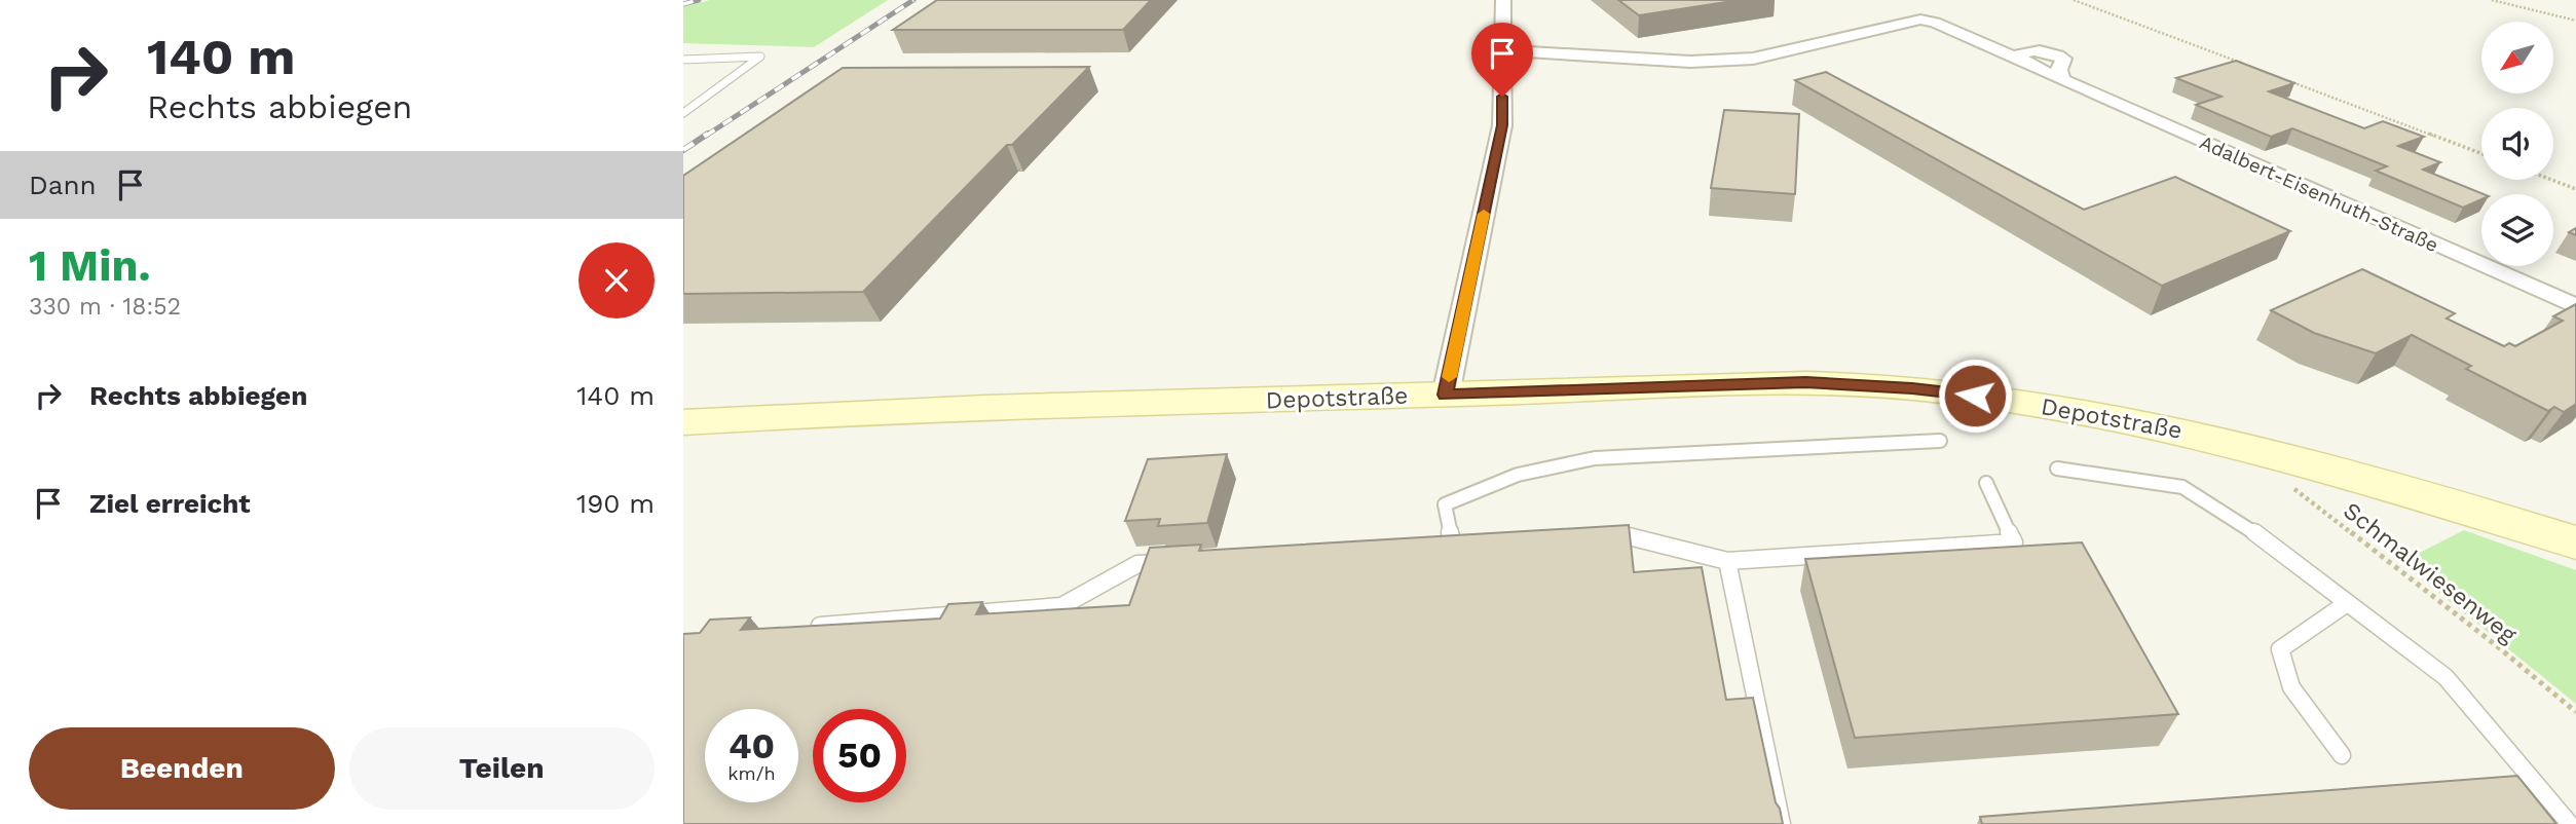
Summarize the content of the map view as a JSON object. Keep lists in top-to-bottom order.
{
  "streets": {
    "main road": ["Depotstraße"],
    "street": ["Adalbert-Eisenhuth-Straße"],
    "path": ["Schmalwiesenweg"]
  },
  "north": "bottom left",
  "page": {
    "turn": ["140 m", "Rechts abbiegen"],
    "then": "Dann",
    "heading": ["1 Min.", "330 m · 18:52"],
    "list": [
      {
        "name": "Rechts abbiegen",
        "value": "140 m"
      },
      {
        "name": "Ziel erreicht",
        "value": "190 m"
      }
    ],
    "speed": "40 km/h",
    "limit": "50",
    "buttons": ["Beenden", "Teilen"]
  }
}
